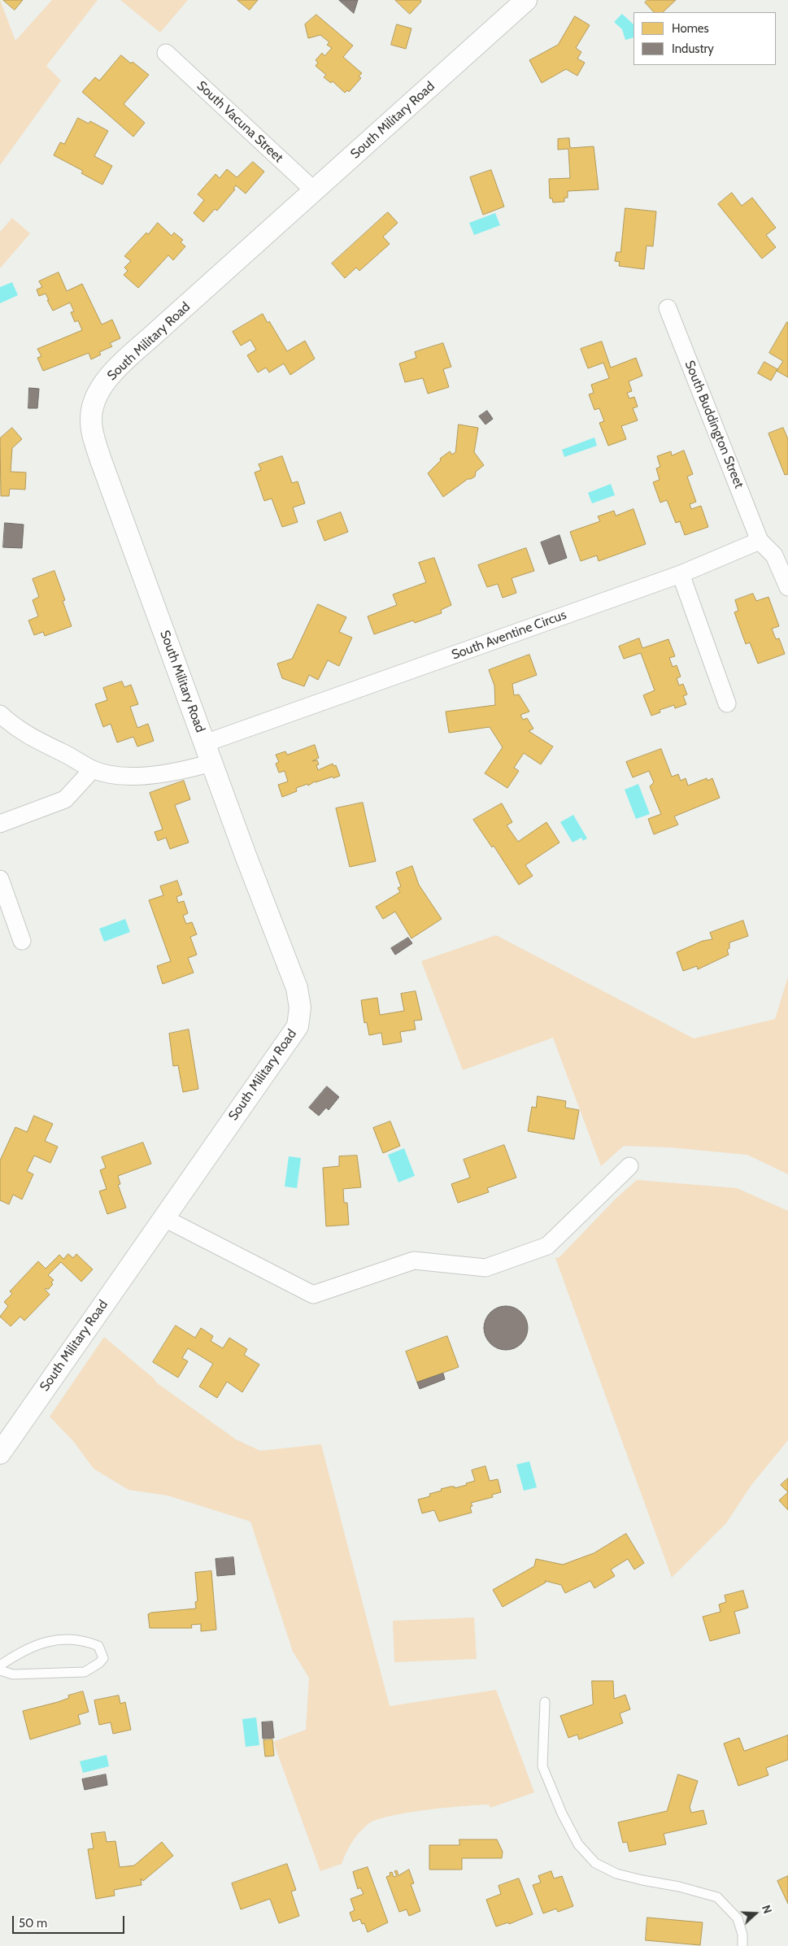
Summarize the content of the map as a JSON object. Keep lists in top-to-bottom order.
{
  "streets": {
    "street": [
      "South Military Road",
      "South Vacuna Street",
      "South Buddington Street",
      "South Aventine Circus"
    ]
  },
  "crossings": [
    ["South Military Road", "South Vacuna Street"],
    ["South Military Road", "South Aventine Circus"],
    ["South Buddington Street", "South Aventine Circus"]
  ],
  "legend": ["Homes", "Industry"],
  "scale_bar": "50 m",
  "north": "right"
}
